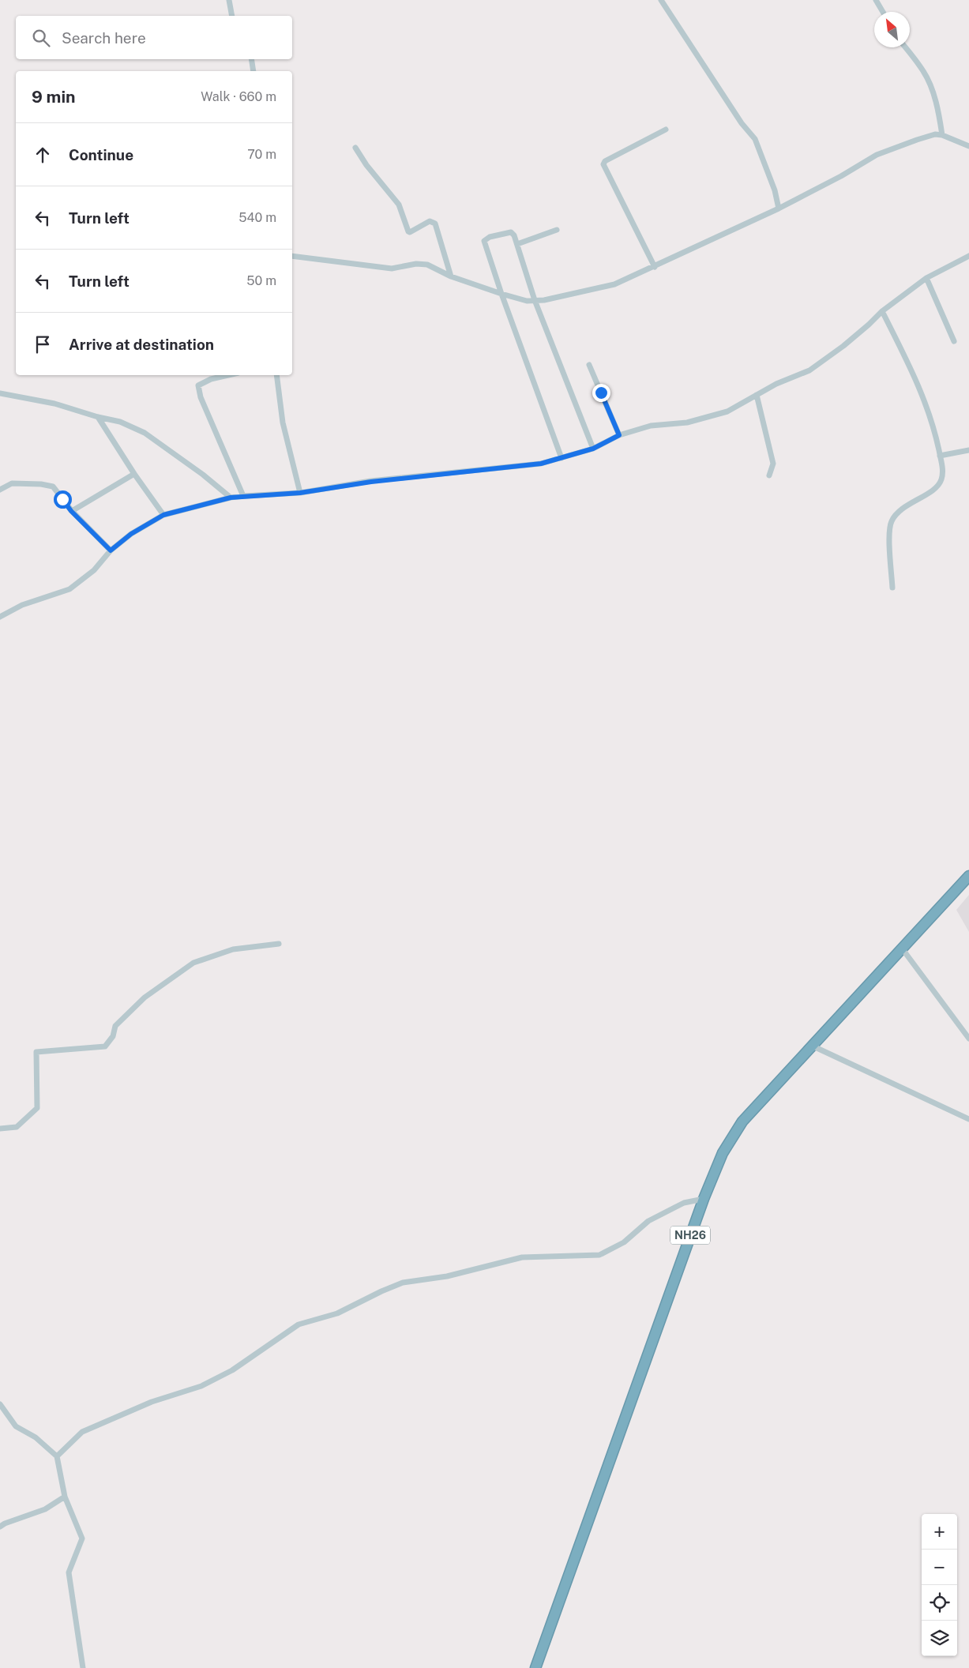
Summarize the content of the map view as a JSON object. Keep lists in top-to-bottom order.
{
  "streets": {
    "highway": ["NH26"]
  },
  "north": "top left",
  "page": {
    "search": "Search here",
    "heading": ["9 min", "Walk · 660 m"],
    "list": [
      ["Continue", "70 m"],
      ["Turn left", "540 m"],
      ["Turn left", "50 m"],
      "Arrive at destination"
    ],
    "map_buttons": ["+", "−"]
  }
}
